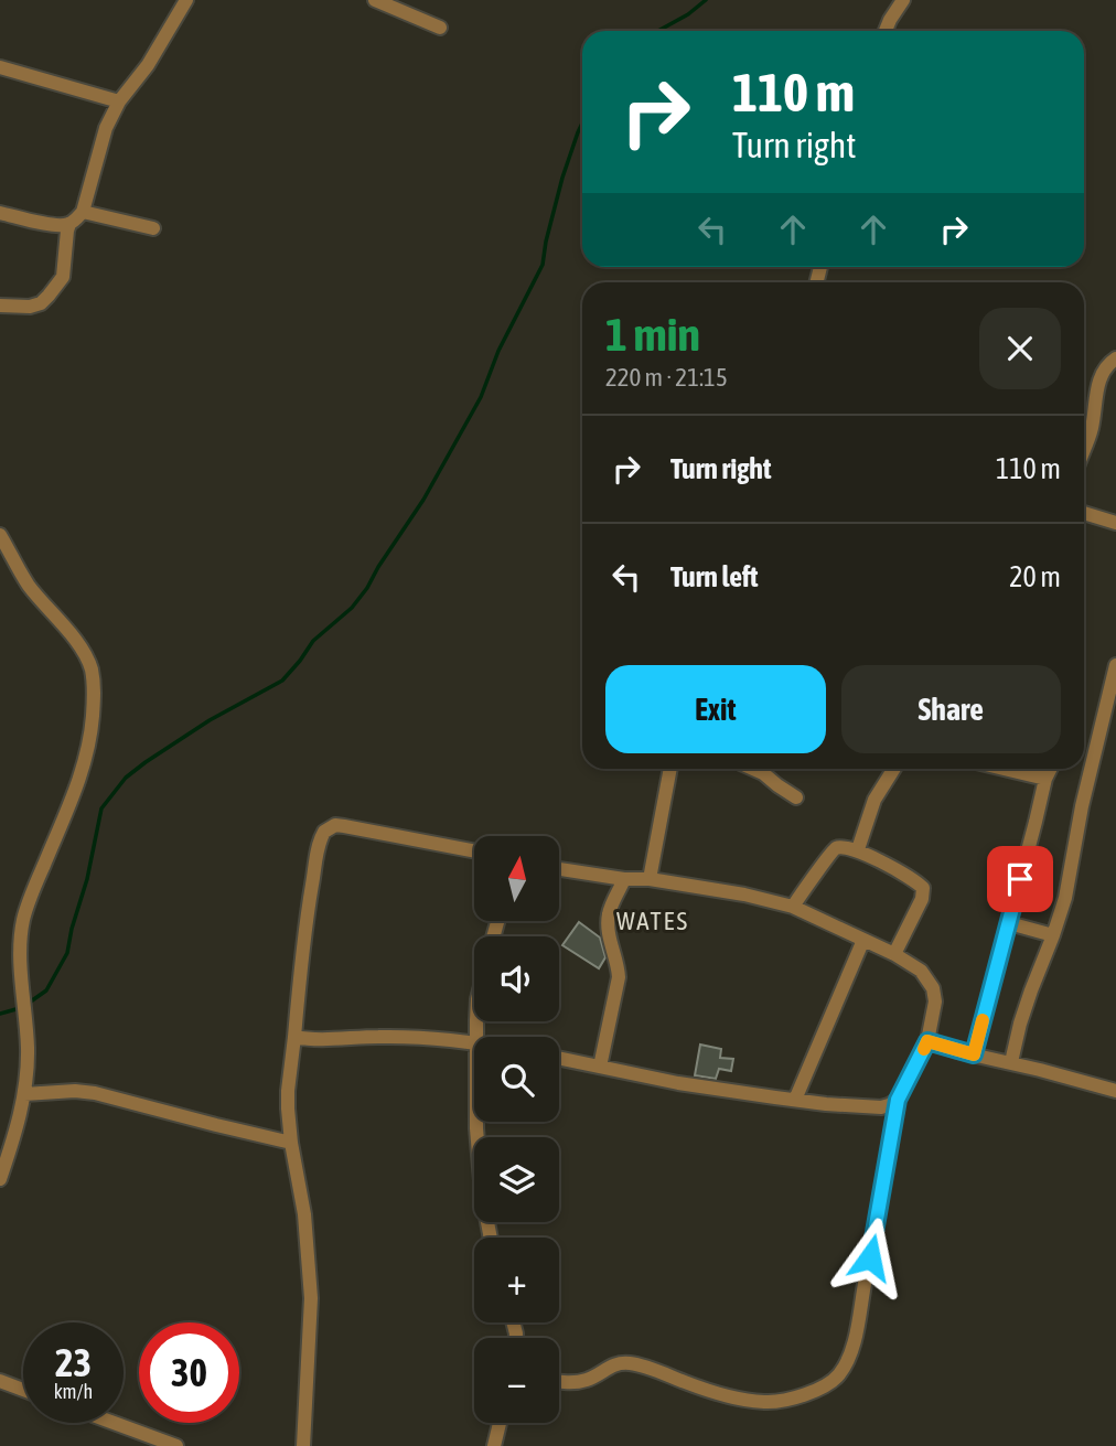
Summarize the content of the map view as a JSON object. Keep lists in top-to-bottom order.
{
  "districts": ["WATES"],
  "north": "top",
  "page": {
    "turn": ["110 m", "Turn right"],
    "heading": ["1 min", "220 m · 21:15"],
    "list": [
      {
        "name": "Turn right",
        "value": "110 m"
      },
      {
        "name": "Turn left",
        "value": "20 m"
      }
    ],
    "buttons": ["Exit", "Share"],
    "map_buttons": ["+", "−"],
    "speed": "23 km/h",
    "limit": "30"
  }
}
